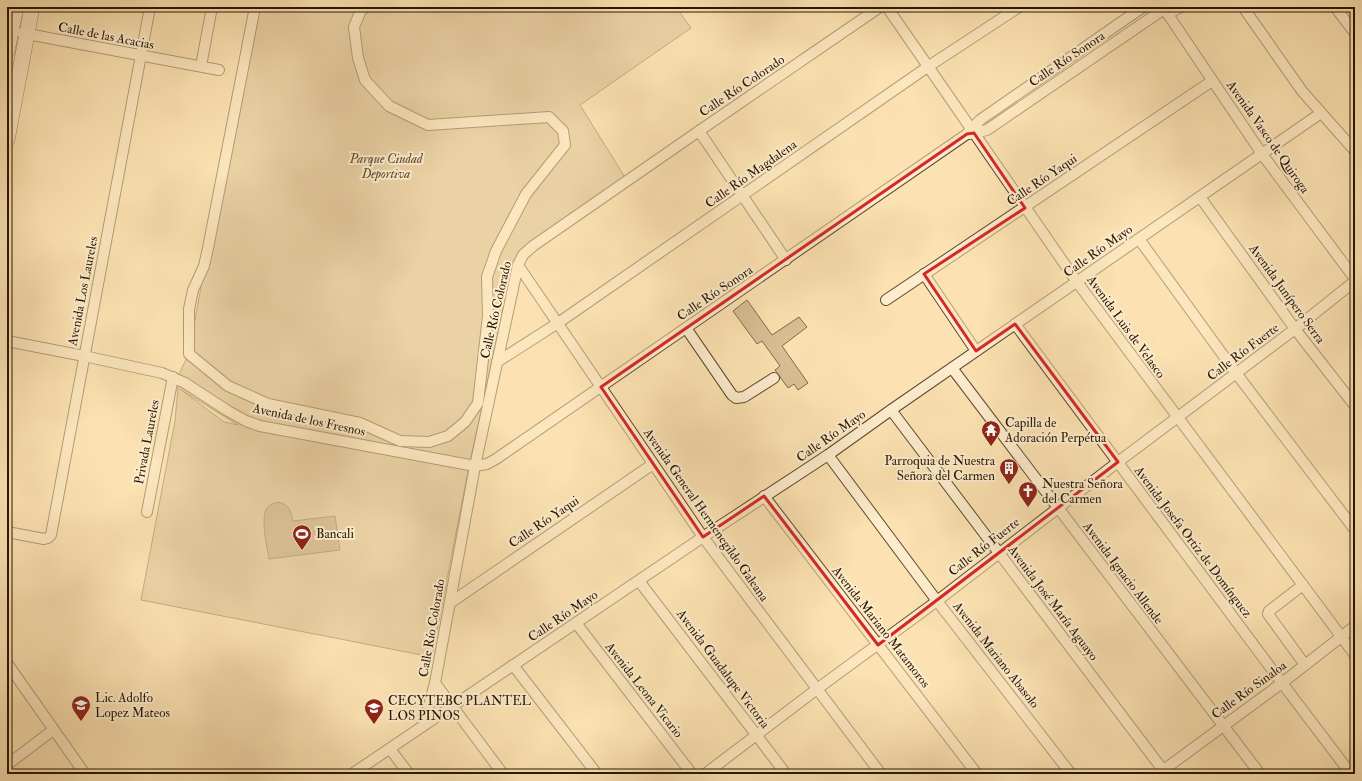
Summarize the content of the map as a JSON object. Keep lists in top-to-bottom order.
{
  "streets": {
    "street": [
      "Calle de las Acacias",
      "Calle Río Sonora",
      "Calle Río Colorado",
      "Avenida Vasco de Quiroga",
      "Calle Río Magdalena",
      "Calle Río Yaqui",
      "Calle Río Mayo",
      "Avenida Los Laureles",
      "Avenida Junípero Serra",
      "Avenida Luis de Velasco",
      "Calle Río Fuerte",
      "Avenida de los Fresnos",
      "Privada Laureles",
      "Avenida General Hermenegildo Galeana",
      "Avenida Josefa Ortiz de Domínguez",
      "Avenida Ignacio Allende",
      "Avenida José María Aguayo",
      "Avenida Mariano Matamoros",
      "Avenida Mariano Abasolo",
      "Avenida Guadalupe Victoria",
      "Avenida Leona Vicario",
      "Calle Río Sinaloa"
    ]
  },
  "crossings": [
    ["Calle de las Acacias", "Avenida Los Laureles"],
    ["Calle Río Sonora", "Calle Río Colorado"],
    ["Calle Río Sonora", "Avenida Vasco de Quiroga"],
    ["Calle Río Sonora", "Avenida Luis de Velasco"],
    ["Calle Río Sonora", "Avenida de los Fresnos"],
    ["Calle Río Sonora", "Avenida General Hermenegildo Galeana"],
    ["Calle Río Colorado", "Calle Río Magdalena"],
    ["Calle Río Colorado", "Calle Río Yaqui"],
    ["Calle Río Colorado", "Calle Río Mayo"],
    ["Calle Río Colorado", "Avenida de los Fresnos"],
    ["Calle Río Colorado", "Avenida General Hermenegildo Galeana"],
    ["Avenida Vasco de Quiroga", "Calle Río Yaqui"],
    ["Avenida Vasco de Quiroga", "Calle Río Mayo"],
    ["Avenida Vasco de Quiroga", "Calle Río Fuerte"],
    ["Calle Río Magdalena", "Avenida Luis de Velasco"],
    ["Calle Río Magdalena", "Avenida General Hermenegildo Galeana"],
    ["Calle Río Yaqui", "Avenida Luis de Velasco"],
    ["Calle Río Yaqui", "Avenida General Hermenegildo Galeana"],
    ["Calle Río Mayo", "Avenida Junípero Serra"],
    ["Calle Río Mayo", "Avenida Luis de Velasco"],
    ["Calle Río Mayo", "Avenida General Hermenegildo Galeana"],
    ["Calle Río Mayo", "Avenida Josefa Ortiz de Domínguez"],
    ["Calle Río Mayo", "Avenida Ignacio Allende"],
    ["Calle Río Mayo", "Avenida José María Aguayo"],
    ["Calle Río Mayo", "Avenida Mariano Matamoros"],
    ["Calle Río Mayo", "Avenida Mariano Abasolo"],
    ["Calle Río Mayo", "Avenida Guadalupe Victoria"],
    ["Calle Río Mayo", "Avenida Leona Vicario"],
    ["Avenida Los Laureles", "Avenida de los Fresnos"],
    ["Avenida Junípero Serra", "Calle Río Fuerte"],
    ["Avenida Luis de Velasco", "Calle Río Fuerte"],
    ["Avenida Luis de Velasco", "Calle Río Sinaloa"],
    ["Calle Río Fuerte", "Avenida General Hermenegildo Galeana"],
    ["Calle Río Fuerte", "Avenida Josefa Ortiz de Domínguez"],
    ["Calle Río Fuerte", "Avenida Ignacio Allende"],
    ["Calle Río Fuerte", "Avenida José María Aguayo"],
    ["Calle Río Fuerte", "Avenida Mariano Matamoros"],
    ["Calle Río Fuerte", "Avenida Mariano Abasolo"],
    ["Calle Río Fuerte", "Avenida Guadalupe Victoria"],
    ["Avenida de los Fresnos", "Privada Laureles"],
    ["Avenida Josefa Ortiz de Domínguez", "Calle Río Sinaloa"],
    ["Avenida Ignacio Allende", "Calle Río Sinaloa"],
    ["Avenida José María Aguayo", "Calle Río Sinaloa"]
  ],
  "parks": ["Parque Ciudad Deportiva"],
  "places": {
    "temple": ["Capilla de Adoración Perpétua"],
    "building": ["Parroquia de Nuestra Señora del Carmen"],
    "church": ["Nuestra Señora del Carmen"],
    "sports": ["Bancali"],
    "school or university": ["Lic. Adolfo Lopez Mateos", "CECYTEBC PLANTEL LOS PINOS"]
  }
}
